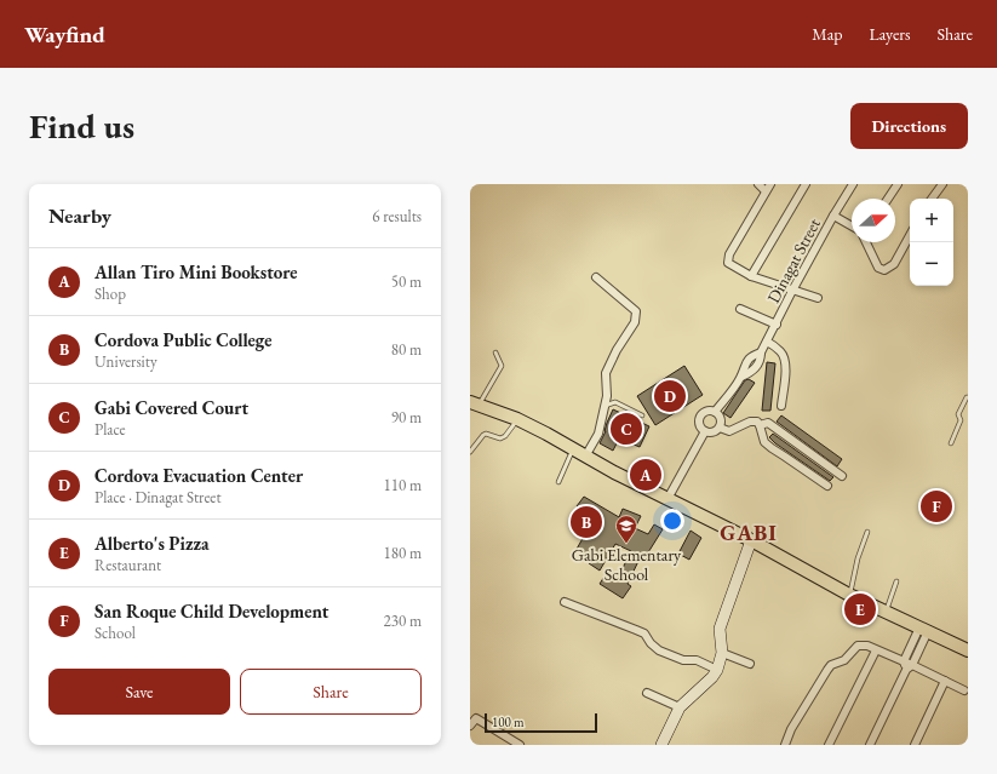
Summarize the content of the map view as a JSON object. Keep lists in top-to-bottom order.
{
  "streets": {
    "street": ["Dinagat Street"]
  },
  "districts": ["GABI"],
  "places": {
    "school or university": ["Gabi Elementary School"]
  },
  "scale_bar": "100 m",
  "north": "right",
  "page": {
    "header": "Wayfind",
    "nav": ["Map", "Layers", "Share"],
    "buttons": [
      "Directions",
      ["Save", "Share"]
    ],
    "title": "Find us",
    "heading": ["Nearby", "6 results"],
    "map_buttons": ["+", "−"],
    "list": [
      {
        "mark": "A",
        "name": "Allan Tiro Mini Bookstore",
        "note": "Shop",
        "value": "50 m"
      },
      {
        "mark": "B",
        "name": "Cordova Public College",
        "note": "University",
        "value": "80 m"
      },
      {
        "mark": "C",
        "name": "Gabi Covered Court",
        "note": "Place",
        "value": "90 m"
      },
      {
        "mark": "D",
        "name": "Cordova Evacuation Center",
        "note": "Place · Dinagat Street",
        "value": "110 m"
      },
      {
        "mark": "E",
        "name": "Alberto's Pizza",
        "note": "Restaurant",
        "value": "180 m"
      },
      {
        "mark": "F",
        "name": "San Roque Child Development",
        "note": "School",
        "value": "230 m"
      }
    ],
    "pins": [
      "D",
      "C",
      "A",
      "F",
      "B",
      "E"
    ],
    "scale": "100 m"
  }
}
